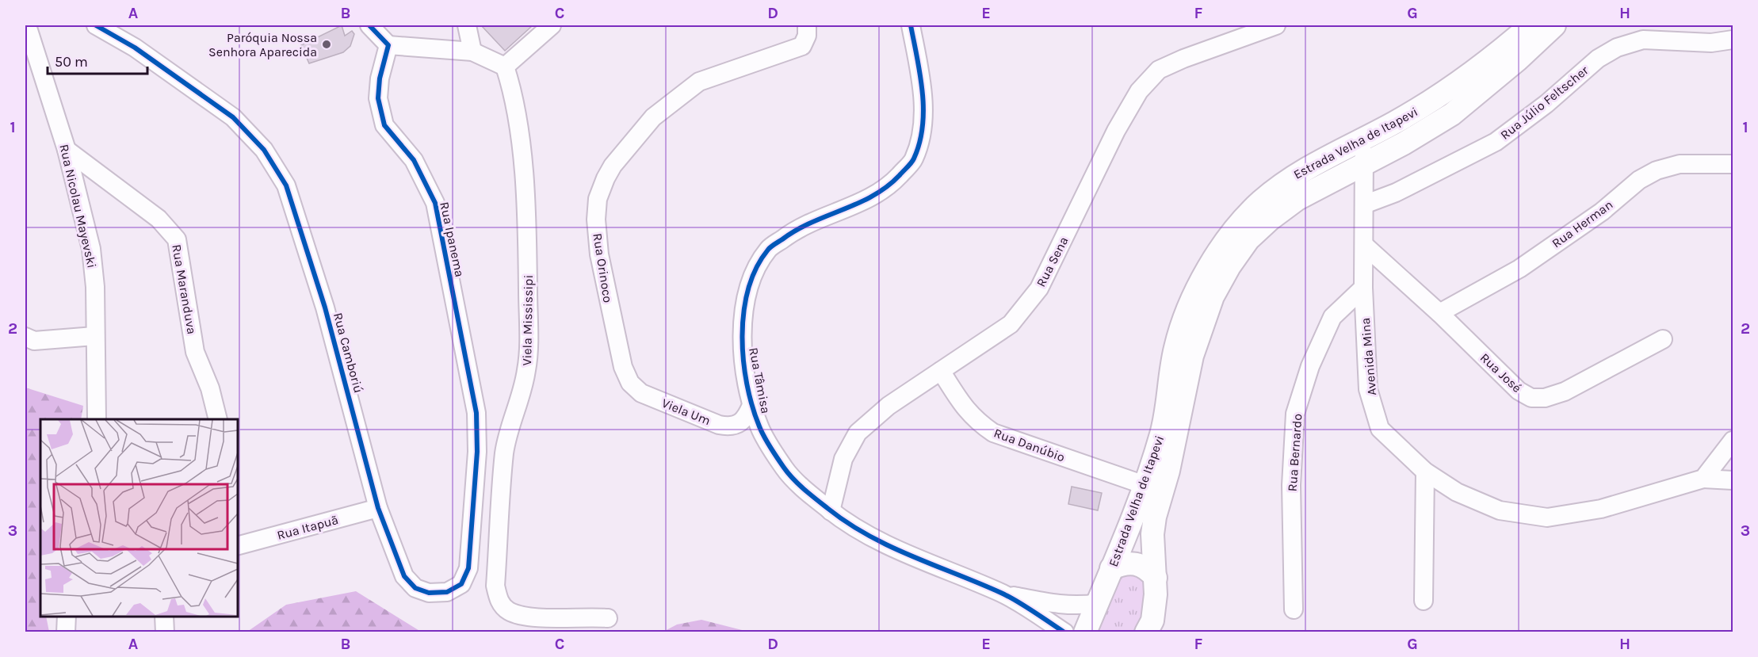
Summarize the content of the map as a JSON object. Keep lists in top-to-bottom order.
{
  "streets": {
    "main road": ["Estrada Velha de Itapevi"],
    "street": [
      "Rua Júlio Feltscher",
      "Rua Nicolau Mayevski",
      "Rua Herman",
      "Rua Ipanema",
      "Rua Sena",
      "Rua Orinoco",
      "Rua Maranduva",
      "Viela Mississipi",
      "Rua Camboriú",
      "Avenida Mina",
      "Rua José",
      "Rua Tâmisa",
      "Viela Um",
      "Rua Danúbio",
      "Rua Bernardo",
      "Rua Itapuã"
    ]
  },
  "crossings": [
    ["Rua Júlio Feltscher", "Avenida Mina"],
    ["Estrada Velha de Itapevi", "Avenida Mina"],
    ["Estrada Velha de Itapevi", "Rua Tâmisa"],
    ["Estrada Velha de Itapevi", "Rua Danúbio"],
    ["Rua Nicolau Mayevski", "Rua Maranduva"],
    ["Rua Herman", "Rua José"],
    ["Rua Ipanema", "Rua Camboriú"],
    ["Rua Sena", "Rua Tâmisa"],
    ["Rua Sena", "Rua Danúbio"],
    ["Rua Orinoco", "Viela Um"],
    ["Rua Camboriú", "Rua Itapuã"],
    ["Avenida Mina", "Rua José"],
    ["Avenida Mina", "Rua Bernardo"],
    ["Rua Tâmisa", "Viela Um"]
  ],
  "places": ["Paróquia Nossa Senhora Aparecida"],
  "scale_bar": "50 m",
  "grid": {
    "columns": [
      "A",
      "B",
      "C",
      "D",
      "E",
      "F",
      "G",
      "H"
    ],
    "rows": ["1", "2", "3"]
  }
}
